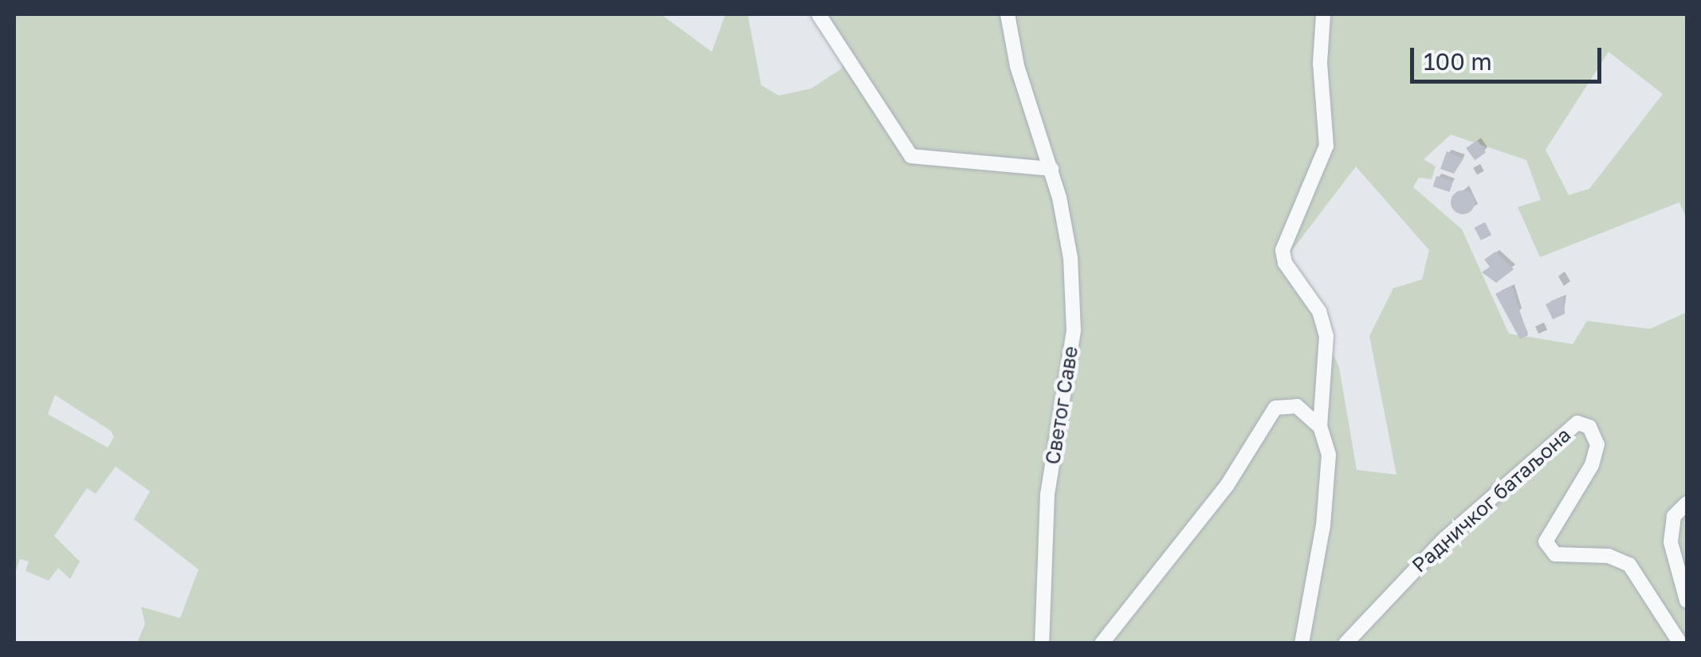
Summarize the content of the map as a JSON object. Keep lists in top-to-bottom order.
{
  "streets": {
    "street": ["Светог Саве", "Радничког батаљона"]
  },
  "scale_bar": "100 m"
}
